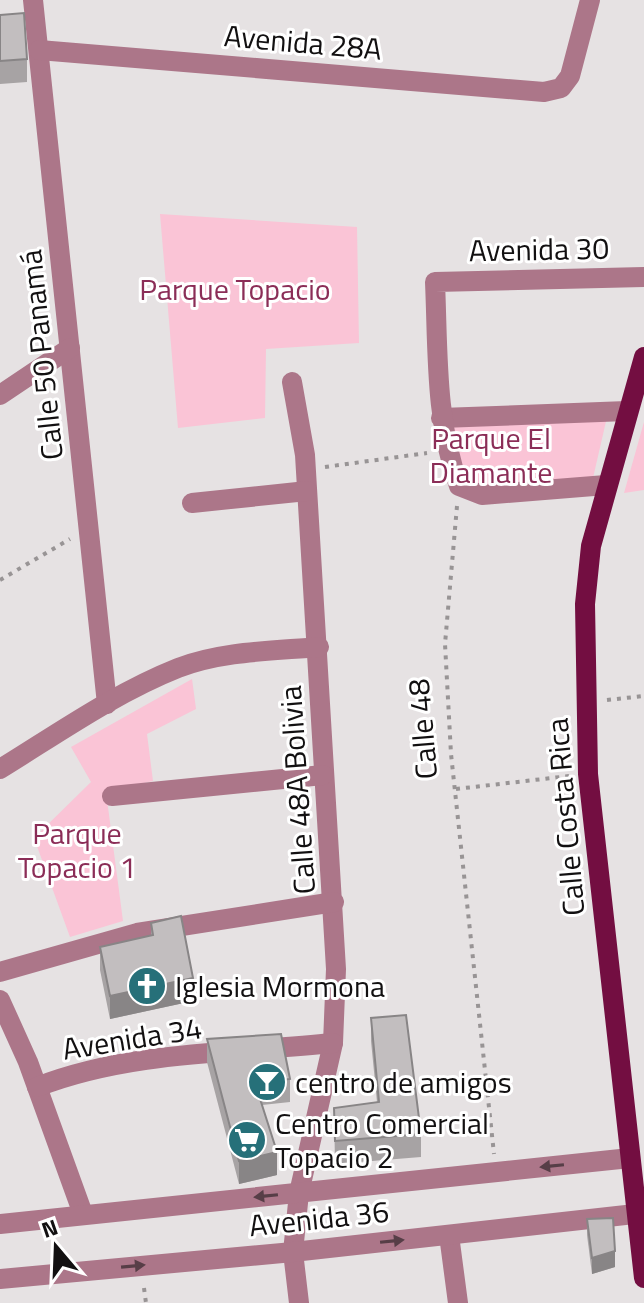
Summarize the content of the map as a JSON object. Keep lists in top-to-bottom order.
{
  "streets": {
    "main road": ["Calle Costa Rica"],
    "street": [
      "Avenida 28A",
      "Avenida 30",
      "Calle 50 Panamá",
      "Calle 48A Bolivia",
      "Avenida 34",
      "Avenida 36"
    ],
    "path": ["Calle 48"]
  },
  "crossings": [
    ["Avenida 28A", "Calle 50 Panamá"],
    ["Calle 48", "Avenida 36"],
    ["Calle 48A Bolivia", "Avenida 34"],
    ["Calle 48A Bolivia", "Avenida 36"],
    ["Calle Costa Rica", "Avenida 36"]
  ],
  "parks": ["Parque Topacio", "Parque El Diamante", "Parque Topacio 1"],
  "places": {
    "church": ["Iglesia Mormona"],
    "bar": ["centro de amigos"],
    "supermarket": ["Centro Comercial Topacio 2"]
  },
  "north": "top"
}
